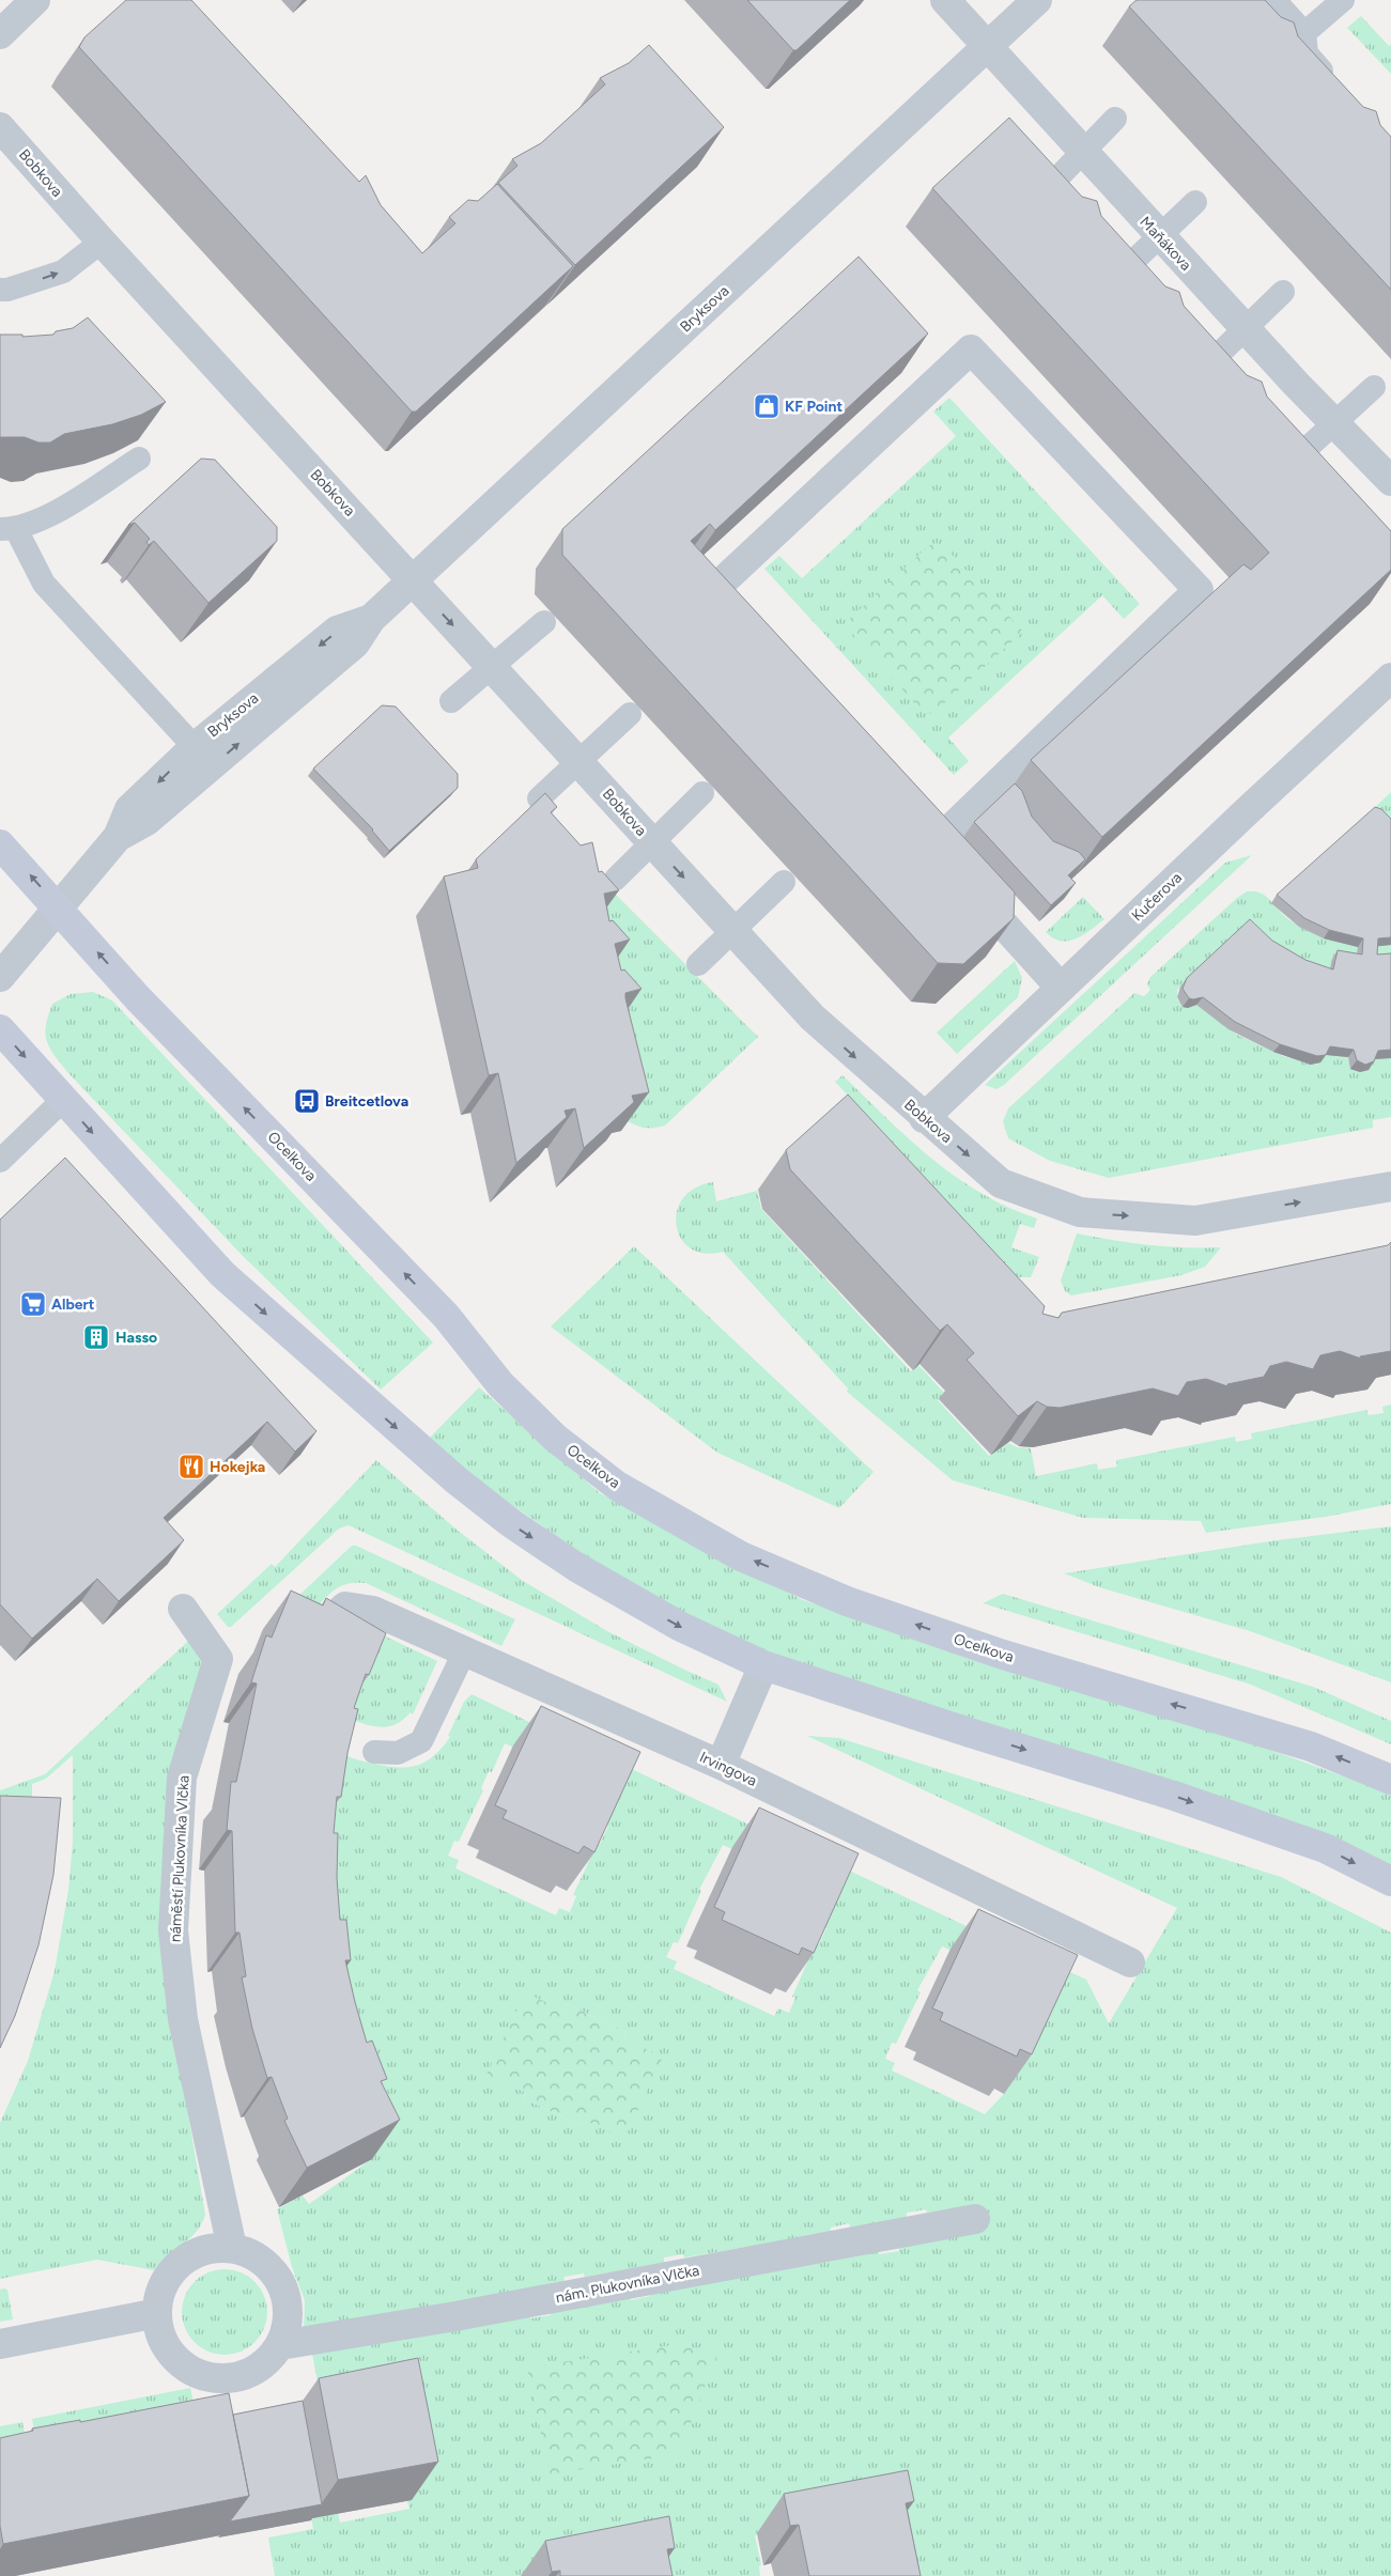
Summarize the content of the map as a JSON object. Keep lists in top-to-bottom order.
{
  "streets": {
    "street": [
      "Bobkova",
      "Maňákova",
      "Bryksova",
      "Kučerova",
      "Ocelkova",
      "Irvingova",
      "náměstí Plukovníka Vlčka",
      "nám. Plukovníka Vlčka"
    ]
  },
  "crossings": [
    ["Bobkova", "Bryksova"],
    ["Bobkova", "Kučerova"],
    ["Maňákova", "Bryksova"],
    ["Bryksova", "Ocelkova"],
    ["náměstí Plukovníka Vlčka", "nám. Plukovníka Vlčka"]
  ],
  "one_way": ["Bobkova"],
  "places": {
    "shop": ["KF Point"],
    "bus stop": ["Breitcetlova"],
    "supermarket": ["Albert"],
    "building": ["Hasso"],
    "restaurant": ["Hokejka"]
  }
}
